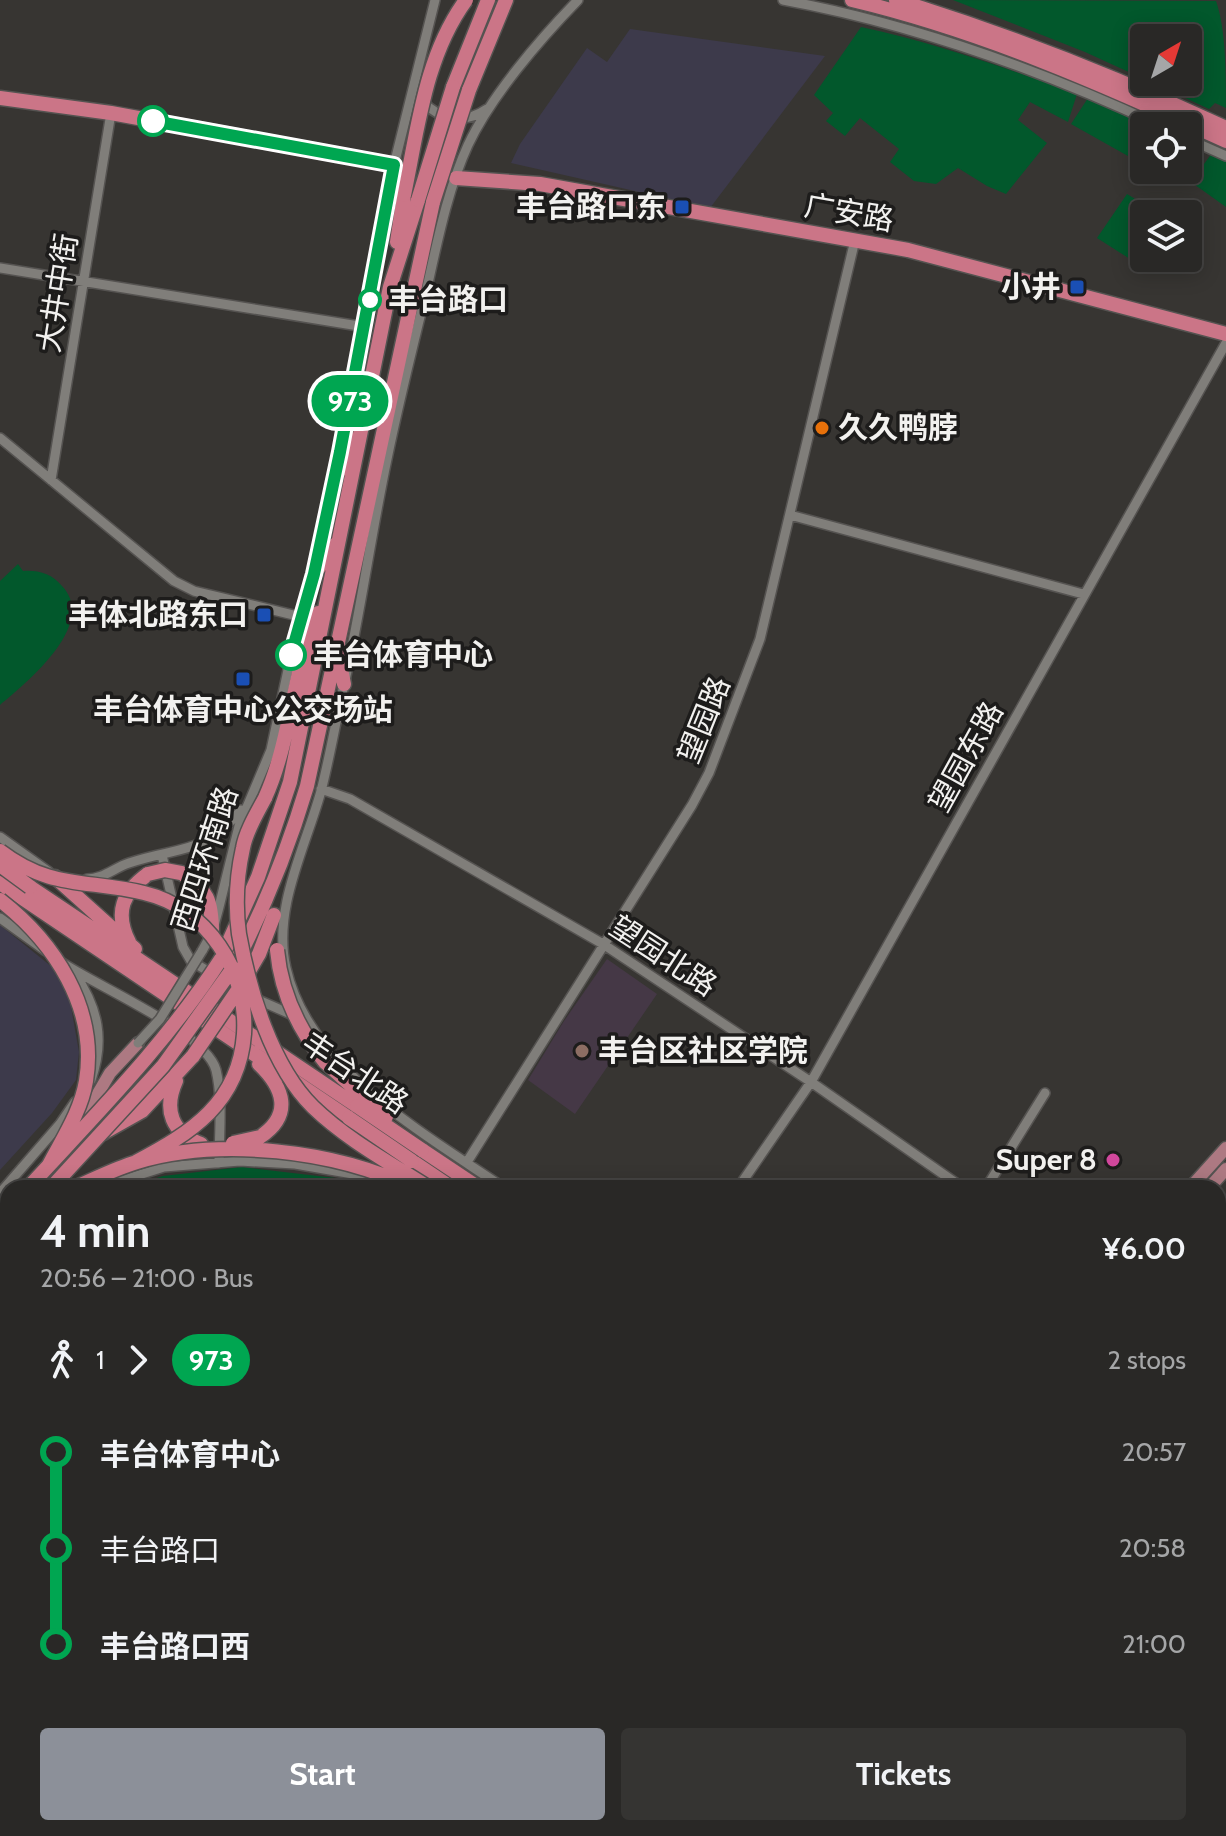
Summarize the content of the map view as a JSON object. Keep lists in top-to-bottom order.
{
  "streets": {
    "highway": ["广安路", "西四环南路", "丰台北路"],
    "street": [
      "大井中街",
      "望园路",
      "望园东路",
      "望园北路"
    ]
  },
  "crossings": [
    ["广安路", "大井中街"],
    ["广安路", "望园路"],
    ["广安路", "西四环南路"],
    ["望园路", "望园北路"],
    ["望园路", "丰台北路"],
    ["望园东路", "望园北路"]
  ],
  "places": {
    "transit": [
      "丰台路口东",
      "小井",
      "丰体北路东口",
      "丰台体育中心公交场站"
    ],
    "other": [
      "丰台路口",
      "久久鸭脖",
      "丰台体育中心",
      "丰台区社区学院",
      "Super 8"
    ]
  },
  "lines": ["bus line 973"],
  "north": "top right",
  "page": {
    "on_map": "973",
    "heading": ["4 min", "20:56 – 21:00 · Bus", "¥6.00"],
    "legs": ["1", "973", "2 stops"],
    "list": [
      {
        "name": "丰台体育中心",
        "value": "20:57"
      },
      {
        "name": "丰台路口",
        "value": "20:58"
      },
      {
        "name": "丰台路口西",
        "value": "21:00"
      }
    ],
    "buttons": ["Start", "Tickets"]
  }
}
